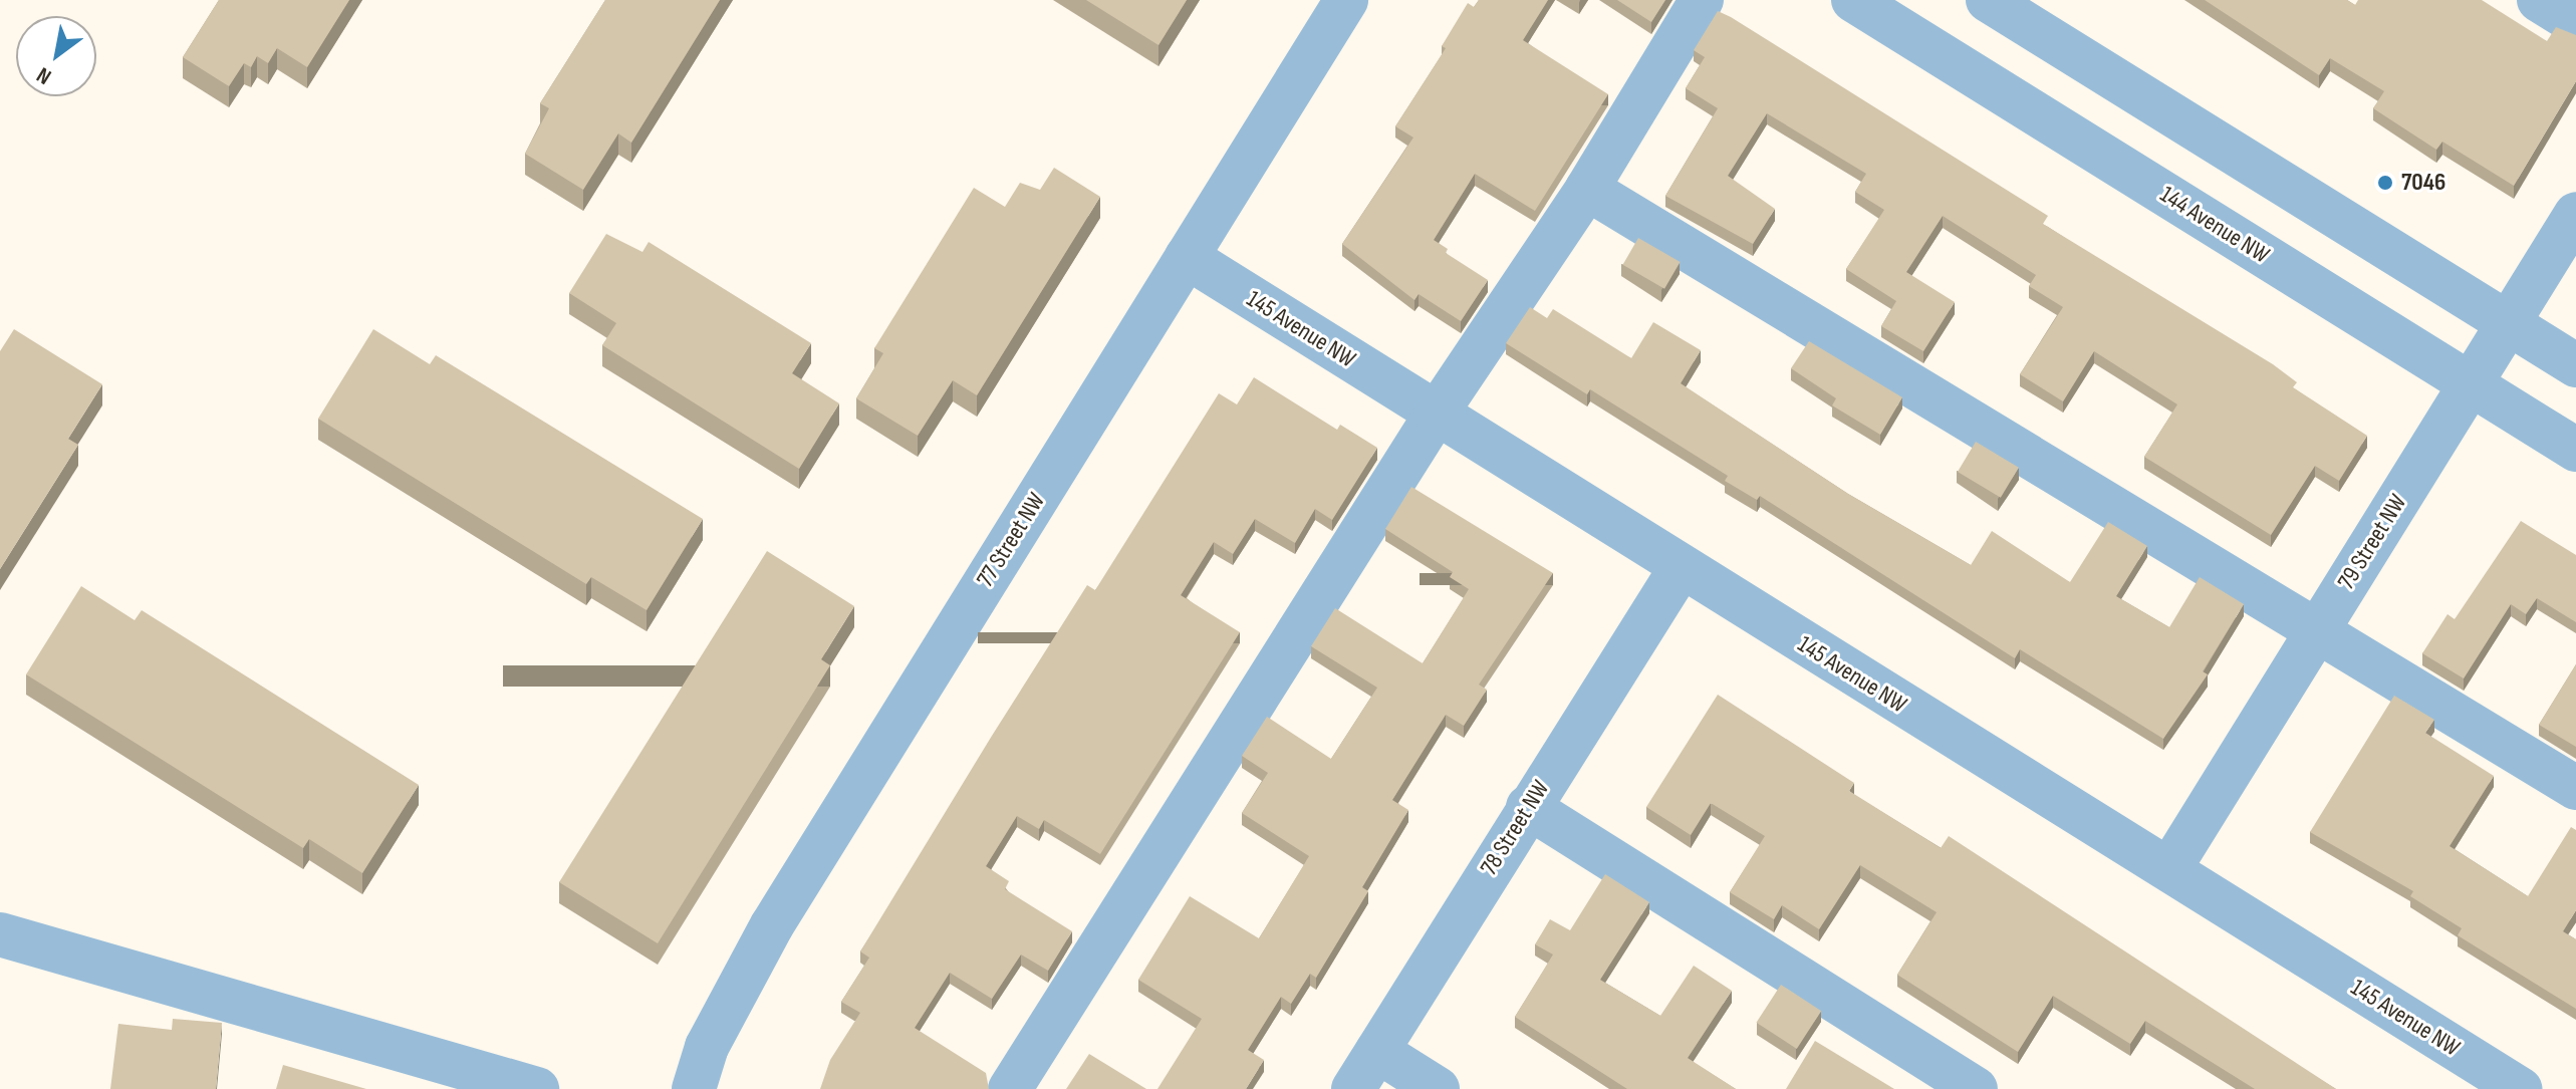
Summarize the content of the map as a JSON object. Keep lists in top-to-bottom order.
{
  "streets": {
    "street": [
      "144 Avenue NW",
      "145 Avenue NW",
      "77 Street NW",
      "79 Street NW",
      "78 Street NW"
    ]
  },
  "crossings": [
    ["144 Avenue NW", "79 Street NW"],
    ["145 Avenue NW", "77 Street NW"],
    ["145 Avenue NW", "79 Street NW"],
    ["145 Avenue NW", "78 Street NW"]
  ],
  "places": ["7046"],
  "north": "bottom left"
}
